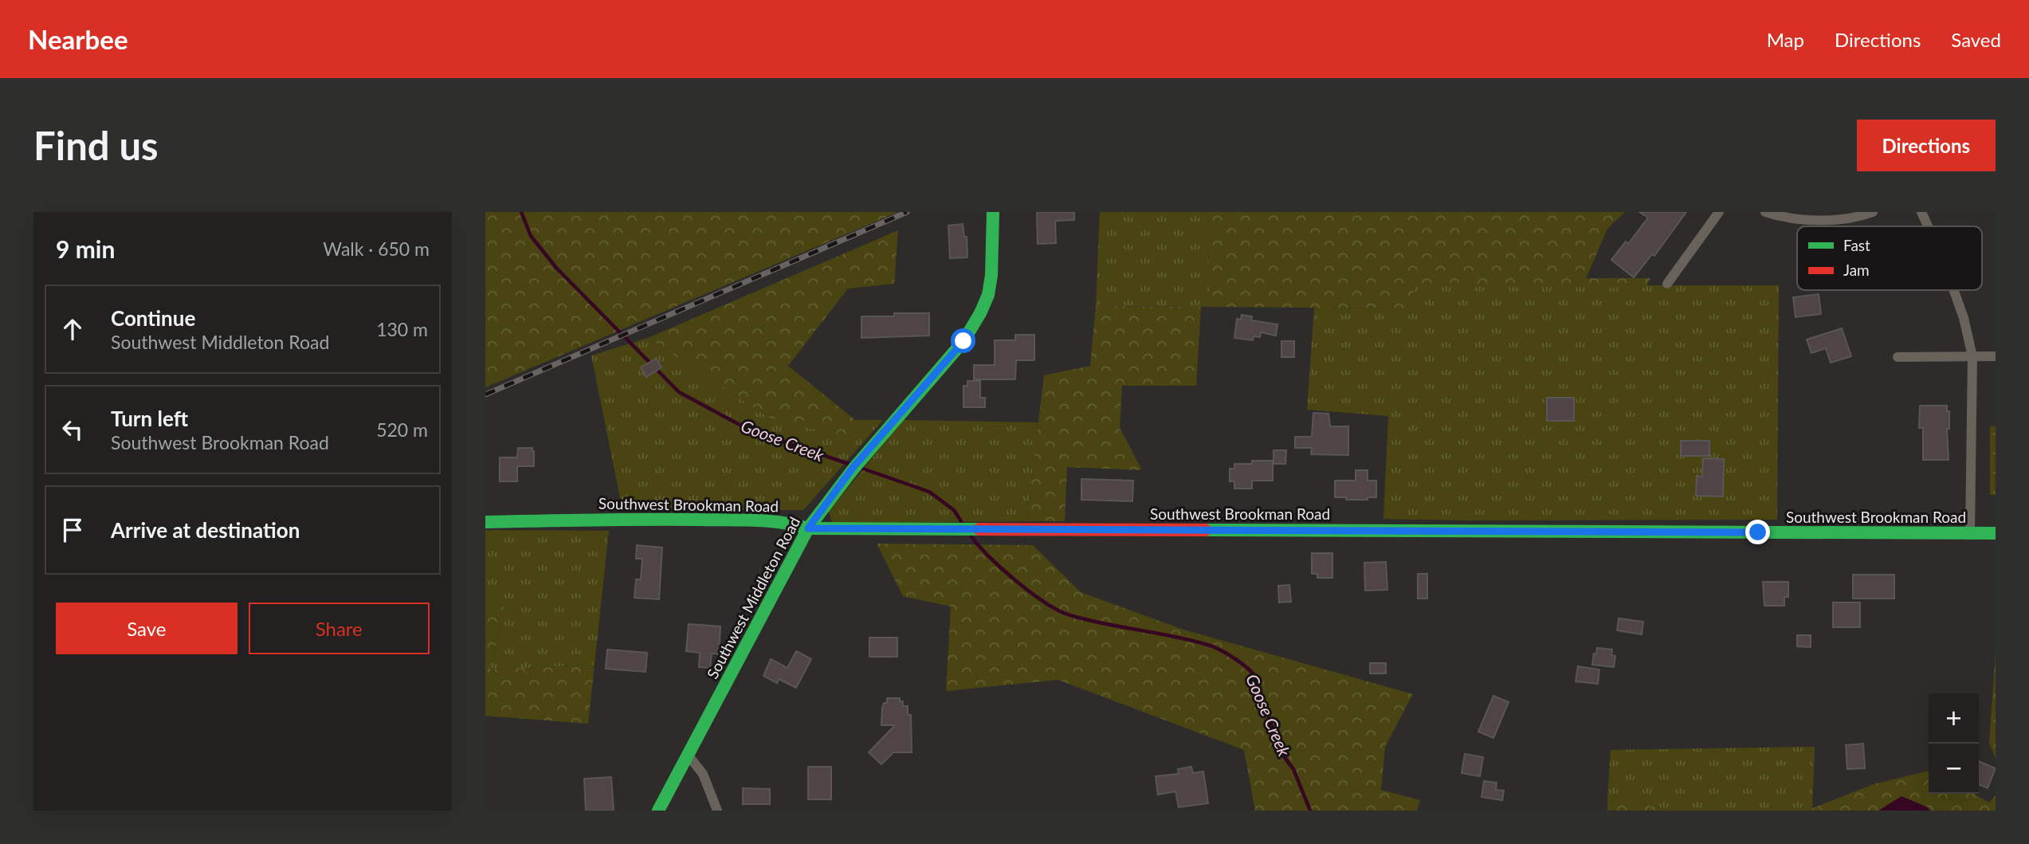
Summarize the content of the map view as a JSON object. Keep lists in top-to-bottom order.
{
  "streets": {
    "street": ["Southwest Brookman Road", "Southwest Middleton Road"]
  },
  "crossings": [
    ["Southwest Brookman Road", "Southwest Middleton Road"]
  ],
  "water": ["Goose Creek"],
  "legend": ["Fast", "Jam"],
  "page": {
    "header": "Nearbee",
    "nav": ["Map", "Directions", "Saved"],
    "buttons": [
      "Directions",
      ["Save", "Share"]
    ],
    "title": "Find us",
    "heading": ["9 min", "Walk · 650 m"],
    "list": [
      ["Continue", "Southwest Middleton Road", "130 m"],
      ["Turn left", "Southwest Brookman Road", "520 m"],
      "Arrive at destination"
    ],
    "map_buttons": ["+", "−"]
  }
}
